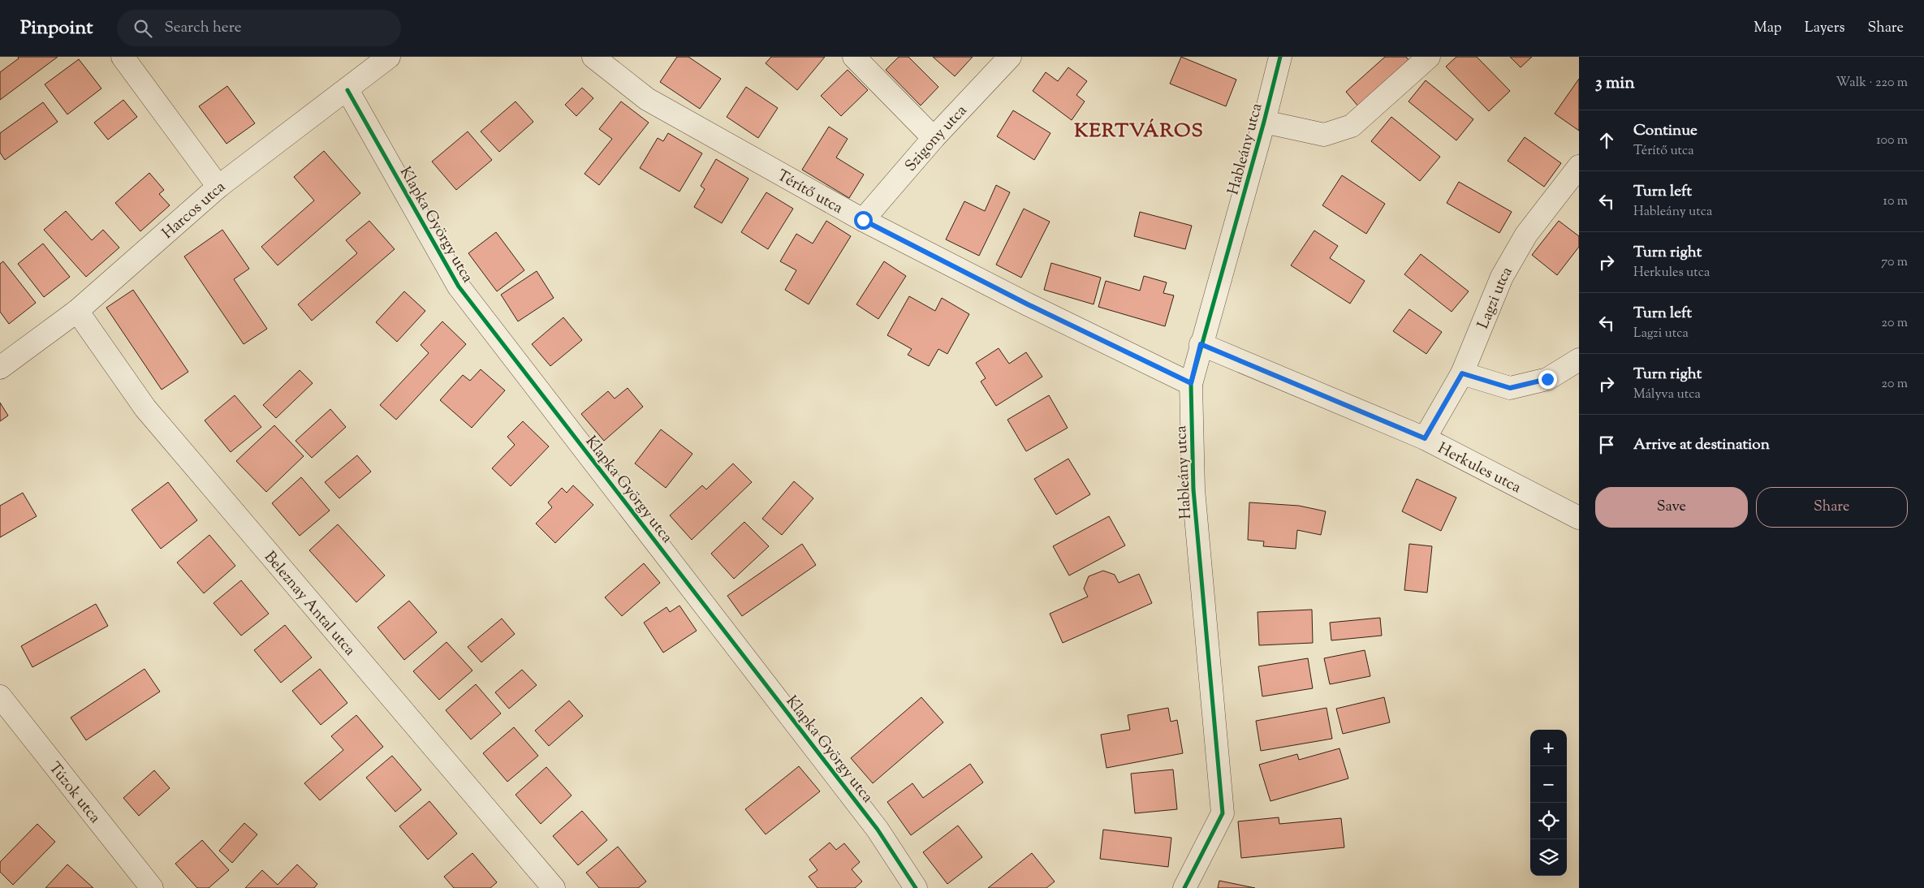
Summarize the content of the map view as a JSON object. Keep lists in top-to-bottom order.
{
  "streets": {
    "street": [
      "Szigony utca",
      "Hableány utca",
      "Térítő utca",
      "Harcos utca",
      "Klapka György utca",
      "Lagzi utca",
      "Herkules utca",
      "Beleznay Antal utca",
      "Túzok utca"
    ]
  },
  "crossings": [
    ["Szigony utca", "Térítő utca"],
    ["Hableány utca", "Térítő utca"],
    ["Hableány utca", "Herkules utca"],
    ["Harcos utca", "Klapka György utca"],
    ["Harcos utca", "Beleznay Antal utca"],
    ["Lagzi utca", "Herkules utca"]
  ],
  "districts": ["KERTVÁROS"],
  "page": {
    "header": "Pinpoint",
    "search": "Search here",
    "nav": ["Map", "Layers", "Share"],
    "heading": ["3 min", "Walk · 220 m"],
    "list": [
      ["Continue", "Térítő utca", "100 m"],
      ["Turn left", "Hableány utca", "10 m"],
      ["Turn right", "Herkules utca", "70 m"],
      ["Turn left", "Lagzi utca", "20 m"],
      ["Turn right", "Mályva utca", "20 m"],
      "Arrive at destination"
    ],
    "buttons": ["Save", "Share"],
    "map_buttons": ["+", "−"]
  }
}
